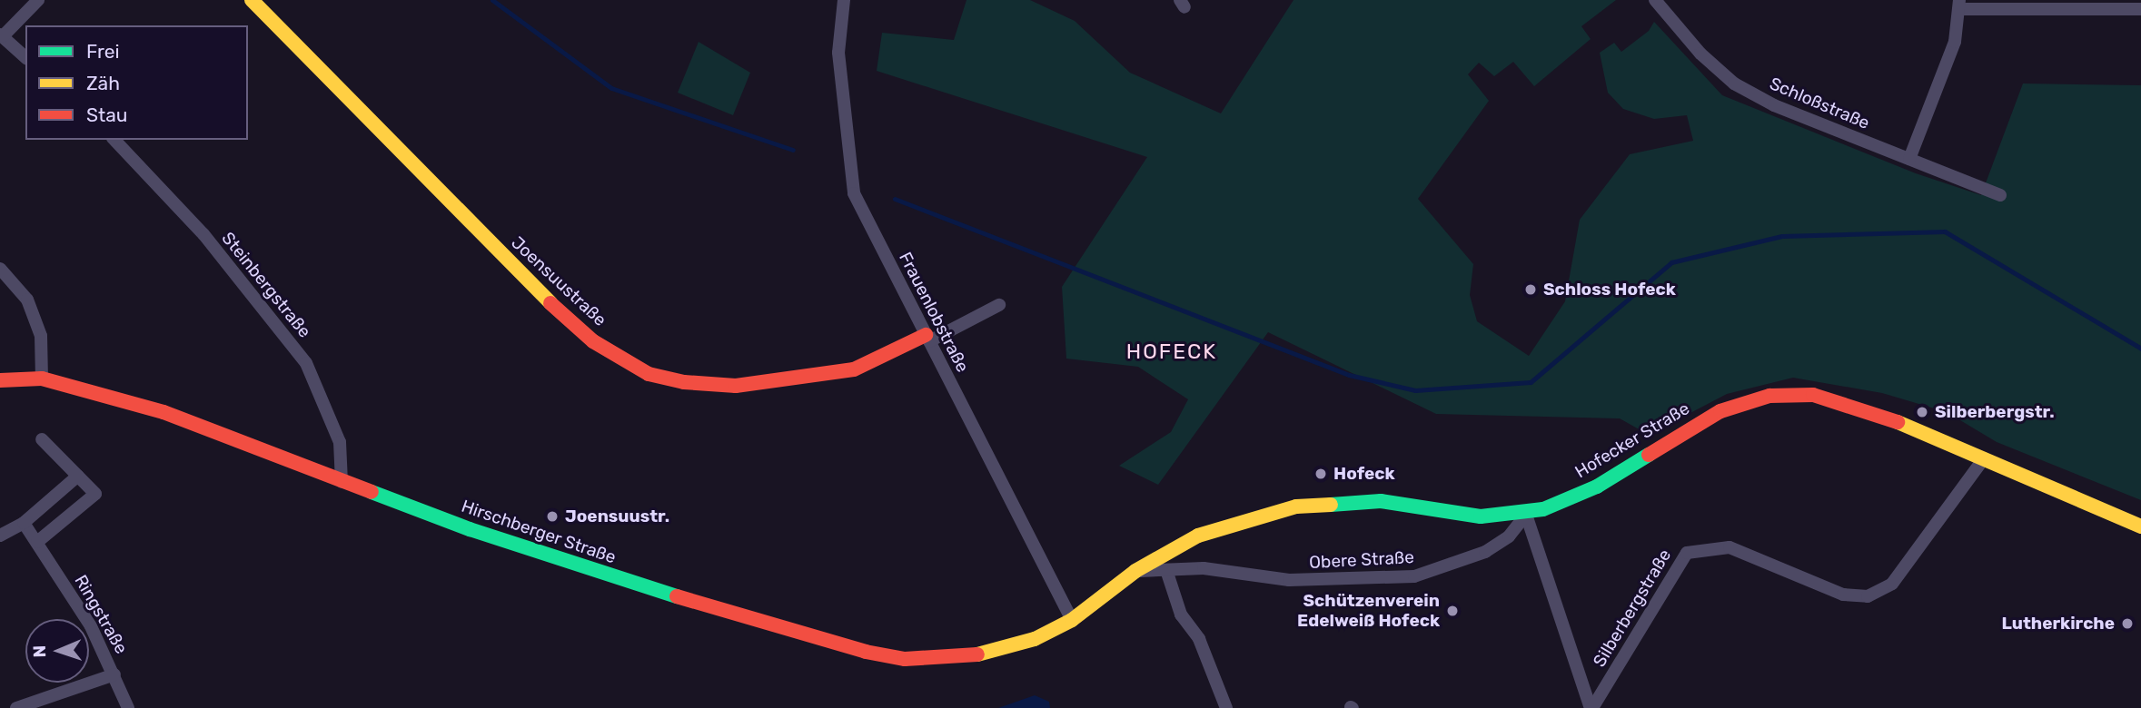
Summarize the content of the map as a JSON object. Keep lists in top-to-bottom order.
{
  "streets": {
    "main road": ["Joensuustraße", "Hofecker Straße", "Hirschberger Straße"],
    "street": [
      "Schloßstraße",
      "Steinbergstraße",
      "Frauenlobstraße",
      "Obere Straße",
      "Silberbergstraße",
      "Ringstraße"
    ]
  },
  "crossings": [
    ["Joensuustraße", "Frauenlobstraße"],
    ["Steinbergstraße", "Hirschberger Straße"],
    ["Frauenlobstraße", "Hofecker Straße"],
    ["Frauenlobstraße", "Hirschberger Straße"],
    ["Hofecker Straße", "Hirschberger Straße"],
    ["Hofecker Straße", "Obere Straße"],
    ["Hofecker Straße", "Silberbergstraße"]
  ],
  "districts": ["HOFECK"],
  "places": [
    "Schloss Hofeck",
    "Silberbergstr.",
    "Hofeck",
    "Joensuustr.",
    "Schützenverein Edelweiß Hofeck",
    "Lutherkirche"
  ],
  "legend": ["Frei", "Zäh", "Stau"],
  "north": "left"
}
